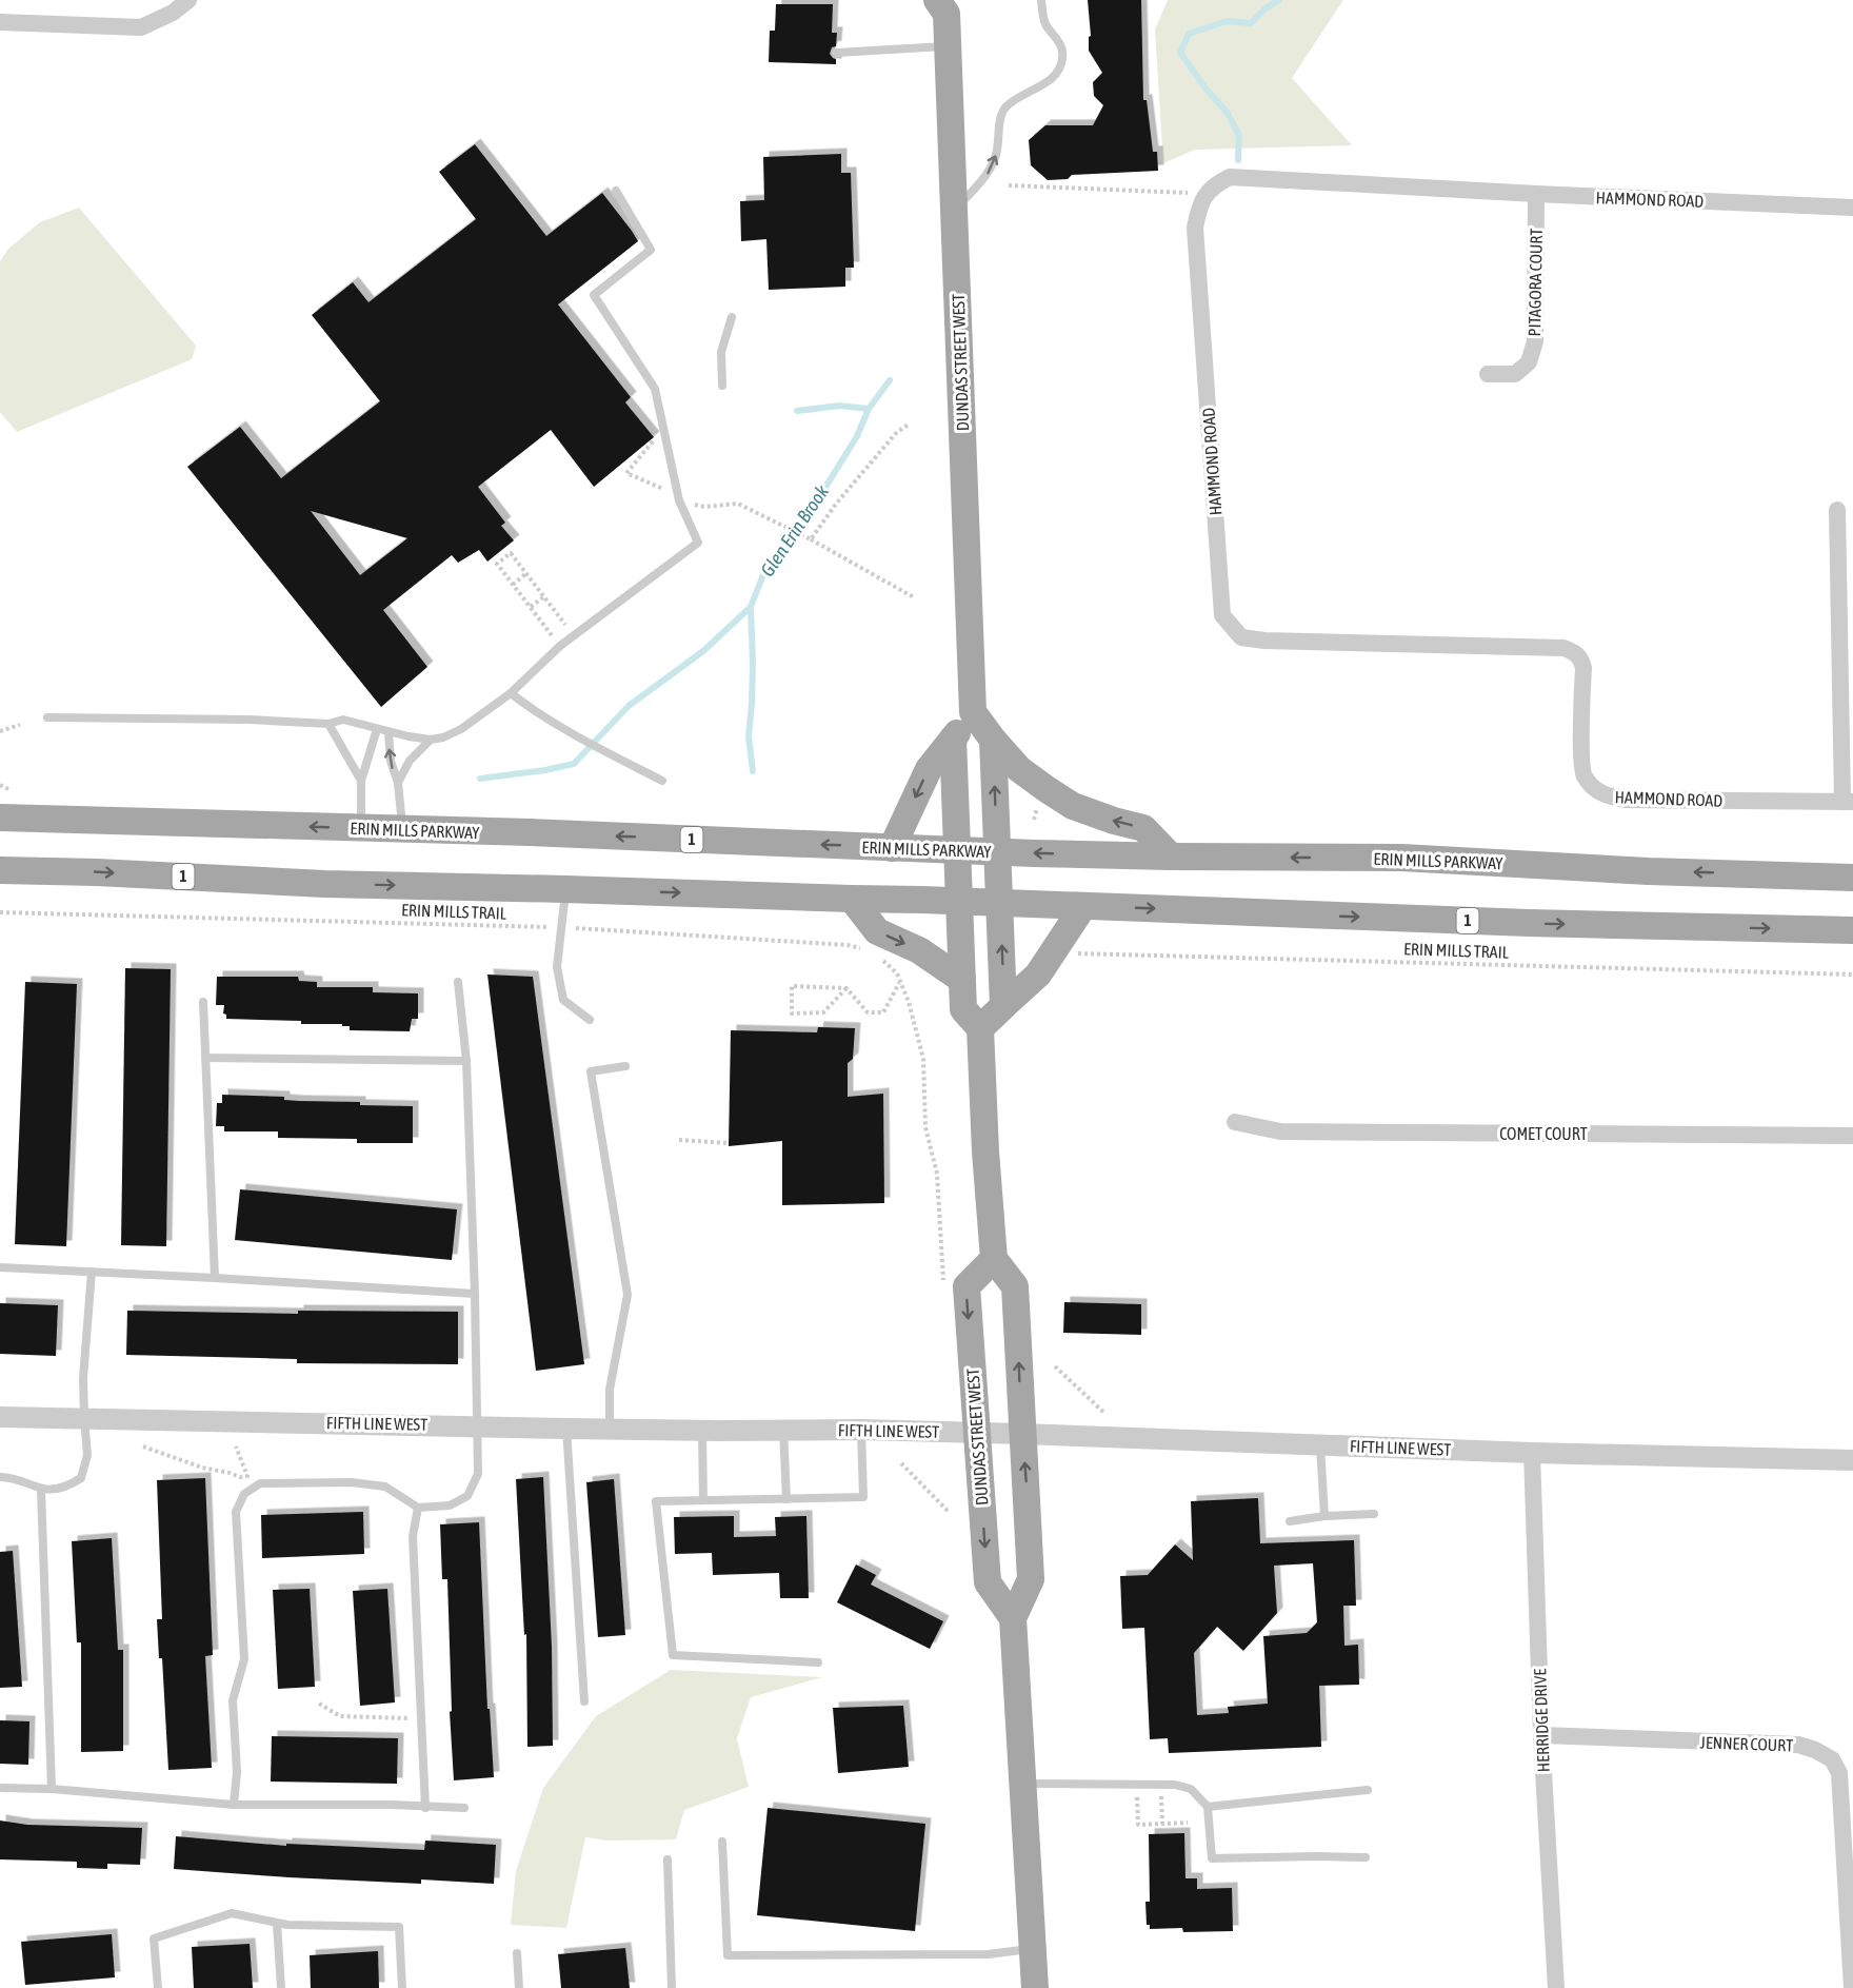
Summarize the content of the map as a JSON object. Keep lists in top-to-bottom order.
{
  "streets": {
    "main road": ["DUNDAS STREET WEST", "ERIN MILLS PARKWAY", "1"],
    "street": [
      "HAMMOND ROAD",
      "PITAGORA COURT",
      "COMET COURT",
      "FIFTH LINE WEST",
      "HERRIDGE DRIVE",
      "JENNER COURT"
    ],
    "path": ["ERIN MILLS TRAIL"]
  },
  "crossings": [
    ["HAMMOND ROAD", "PITAGORA COURT"],
    ["DUNDAS STREET WEST", "FIFTH LINE WEST"],
    ["FIFTH LINE WEST", "HERRIDGE DRIVE"],
    ["HERRIDGE DRIVE", "JENNER COURT"]
  ],
  "water": ["Glen Erin Brook"]
}
